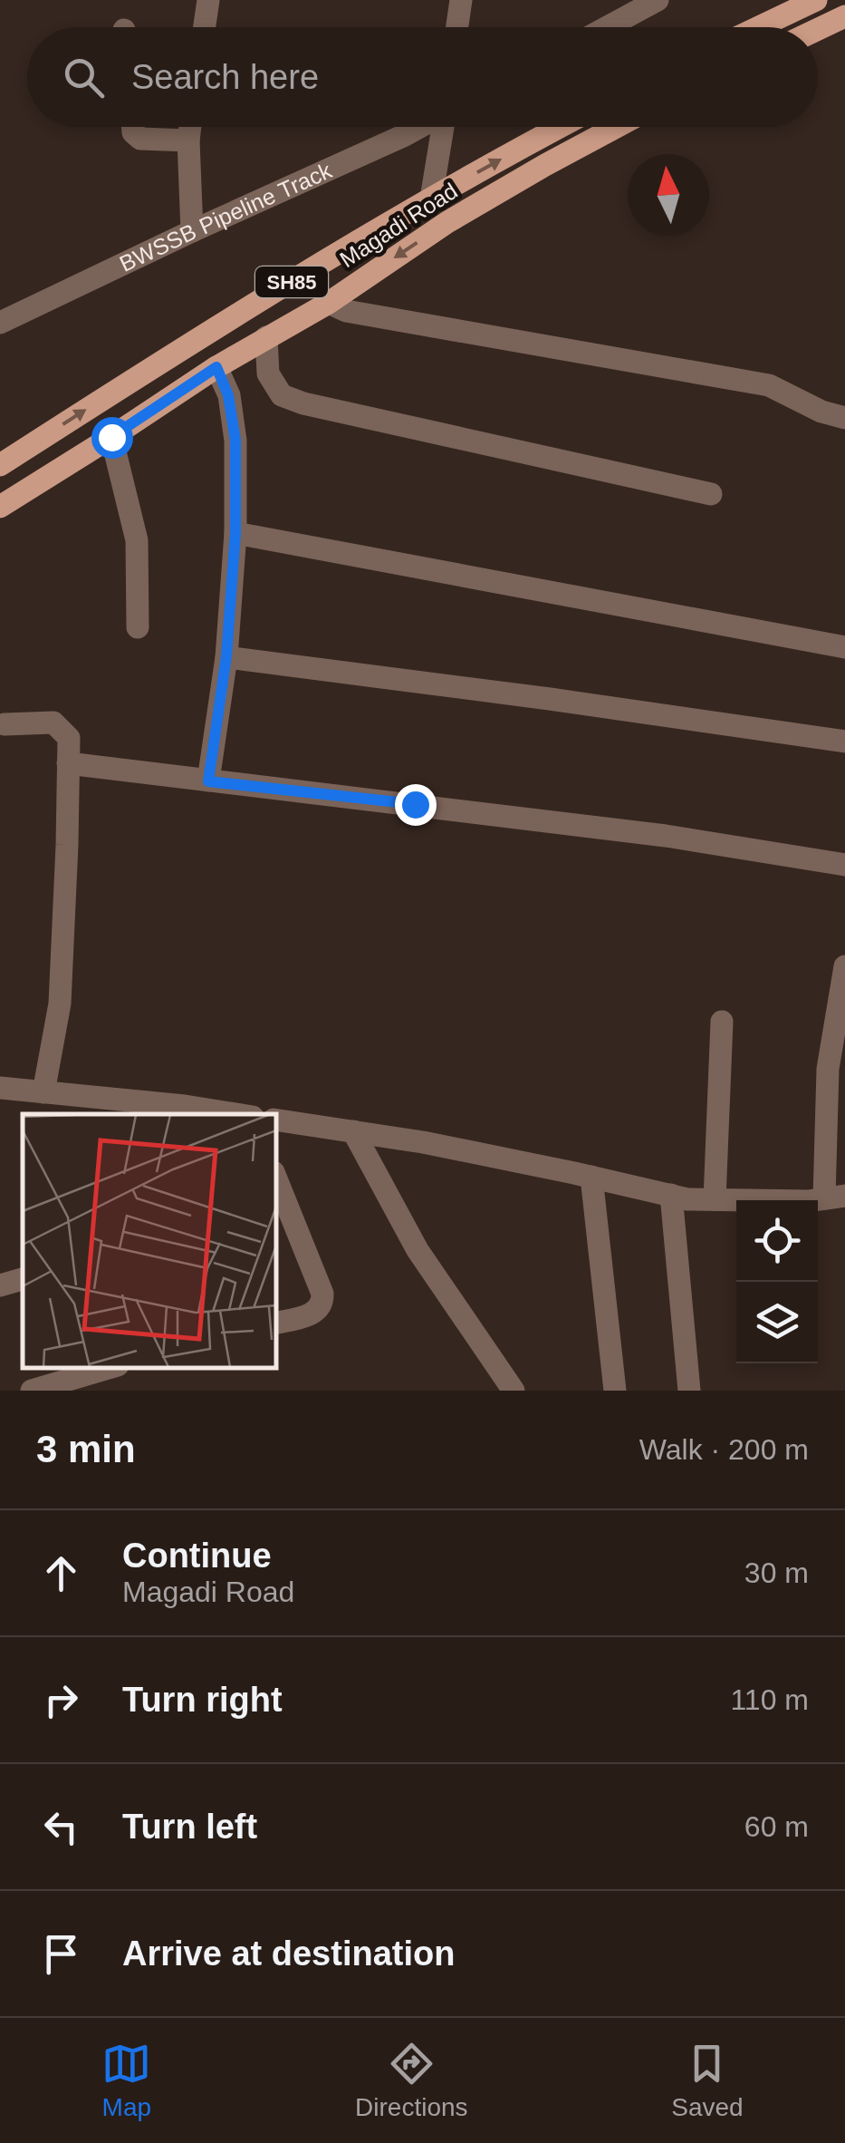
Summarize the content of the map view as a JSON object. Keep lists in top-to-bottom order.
{
  "streets": {
    "main road": ["Magadi Road", "SH85"],
    "street": ["BWSSB Pipeline Track"]
  },
  "north": "top",
  "page": {
    "search": "Search here",
    "heading": ["3 min", "Walk · 200 m"],
    "list": [
      ["Continue", "Magadi Road", "30 m"],
      ["Turn right", "110 m"],
      ["Turn left", "60 m"],
      "Arrive at destination"
    ],
    "nav": ["Map", "Directions", "Saved"]
  }
}
